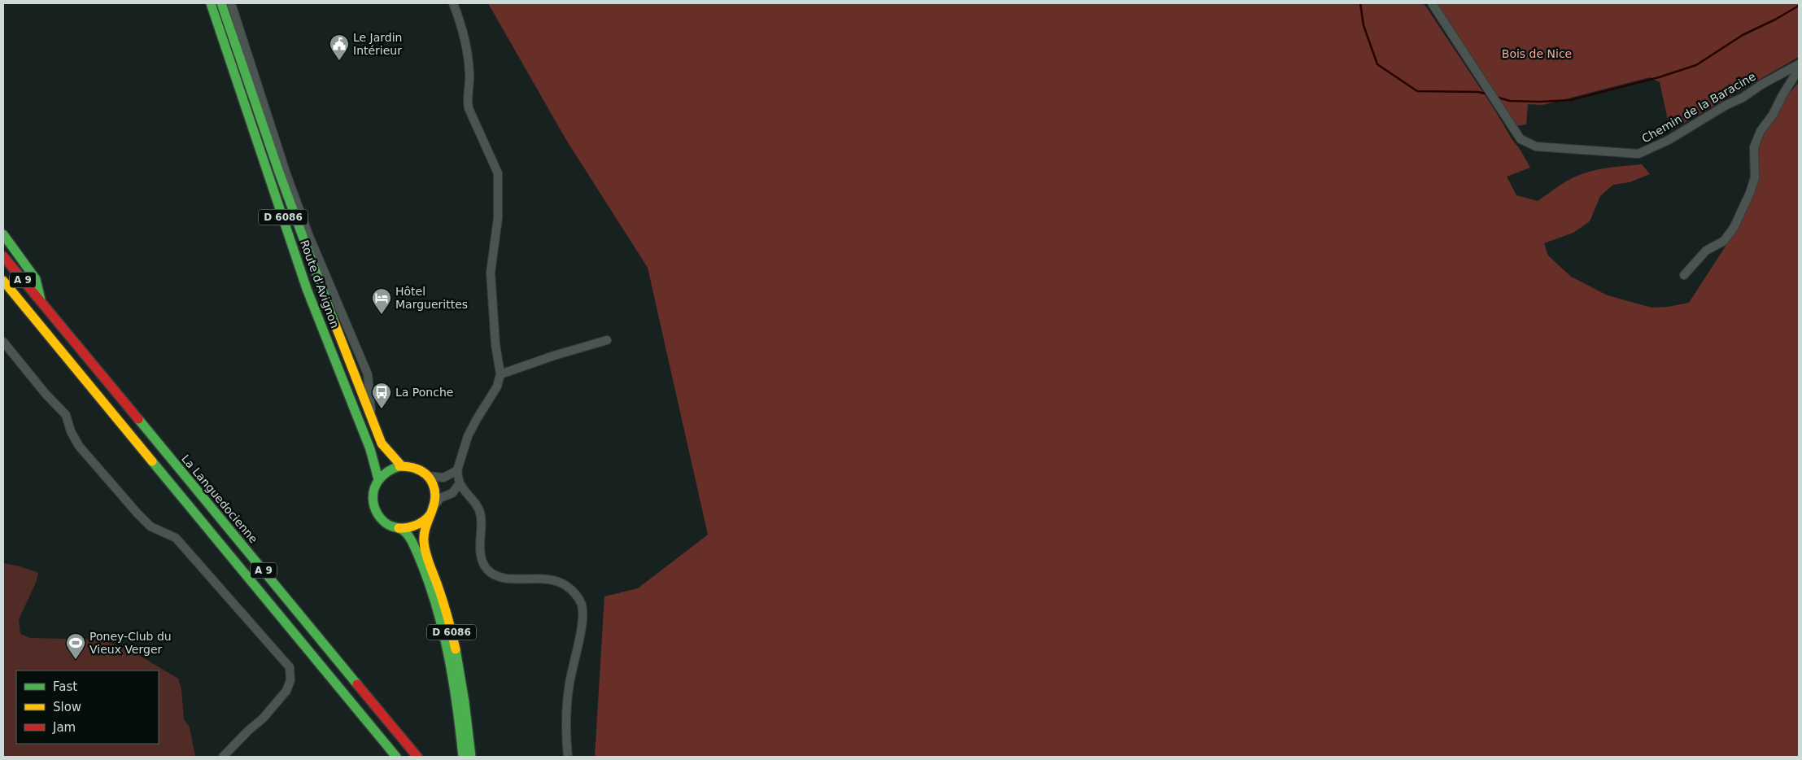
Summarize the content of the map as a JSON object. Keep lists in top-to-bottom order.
{
  "streets": {
    "main road": [
      "D 6086",
      "A 9",
      "Route d'Avignon",
      "La Languedocienne"
    ],
    "street": ["Chemin de la Baracine"]
  },
  "crossings": [
    ["D 6086", "Route d'Avignon"]
  ],
  "parks": ["Bois de Nice"],
  "places": {
    "public building": ["Le Jardin Intérieur"],
    "hotel": ["Hôtel Marguerittes"],
    "bus stop": ["La Ponche"],
    "sports": ["Poney-Club du Vieux Verger"]
  },
  "legend": ["Fast", "Slow", "Jam"]
}
